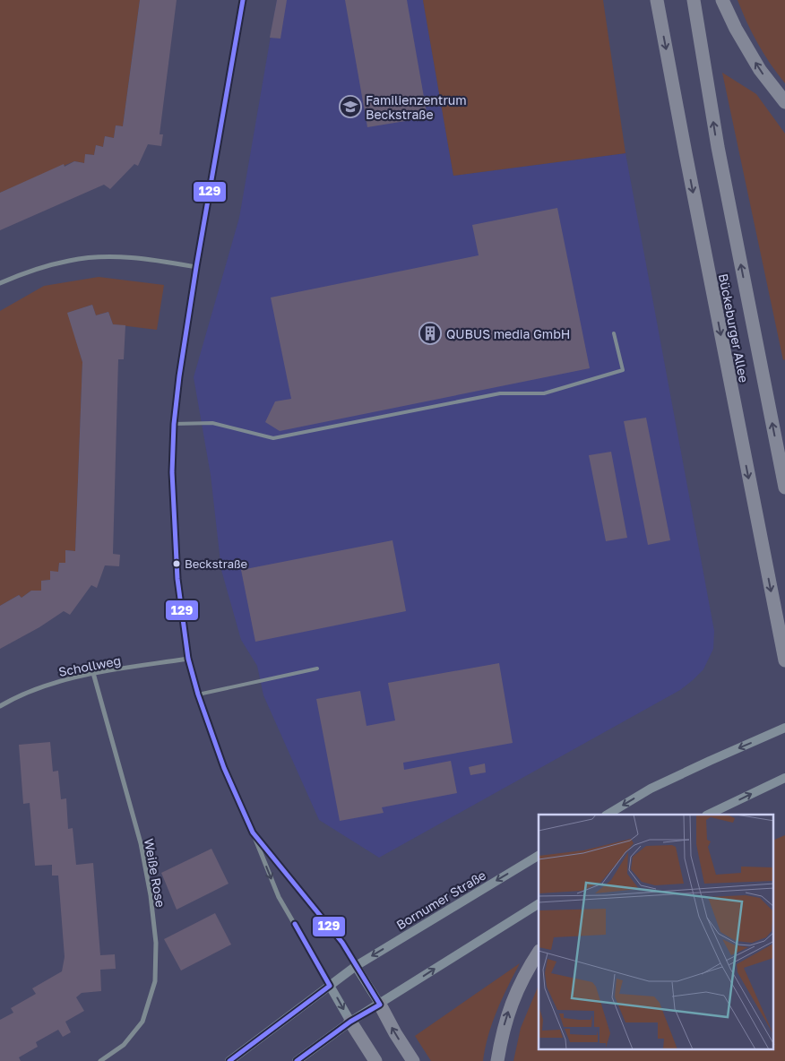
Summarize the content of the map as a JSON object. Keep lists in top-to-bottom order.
{
  "streets": {
    "highway": ["Bückeburger Allee"],
    "main road": ["Bornumer Straße"],
    "street": ["Schollweg", "Weiße Rose"]
  },
  "crossings": [
    ["Schollweg", "Weiße Rose"]
  ],
  "places": {
    "school or university": ["Familienzentrum Beckstraße"],
    "building": ["QUBUS media GmbH"],
    "other": ["Beckstraße"]
  },
  "lines": ["transit line 129"]
}
